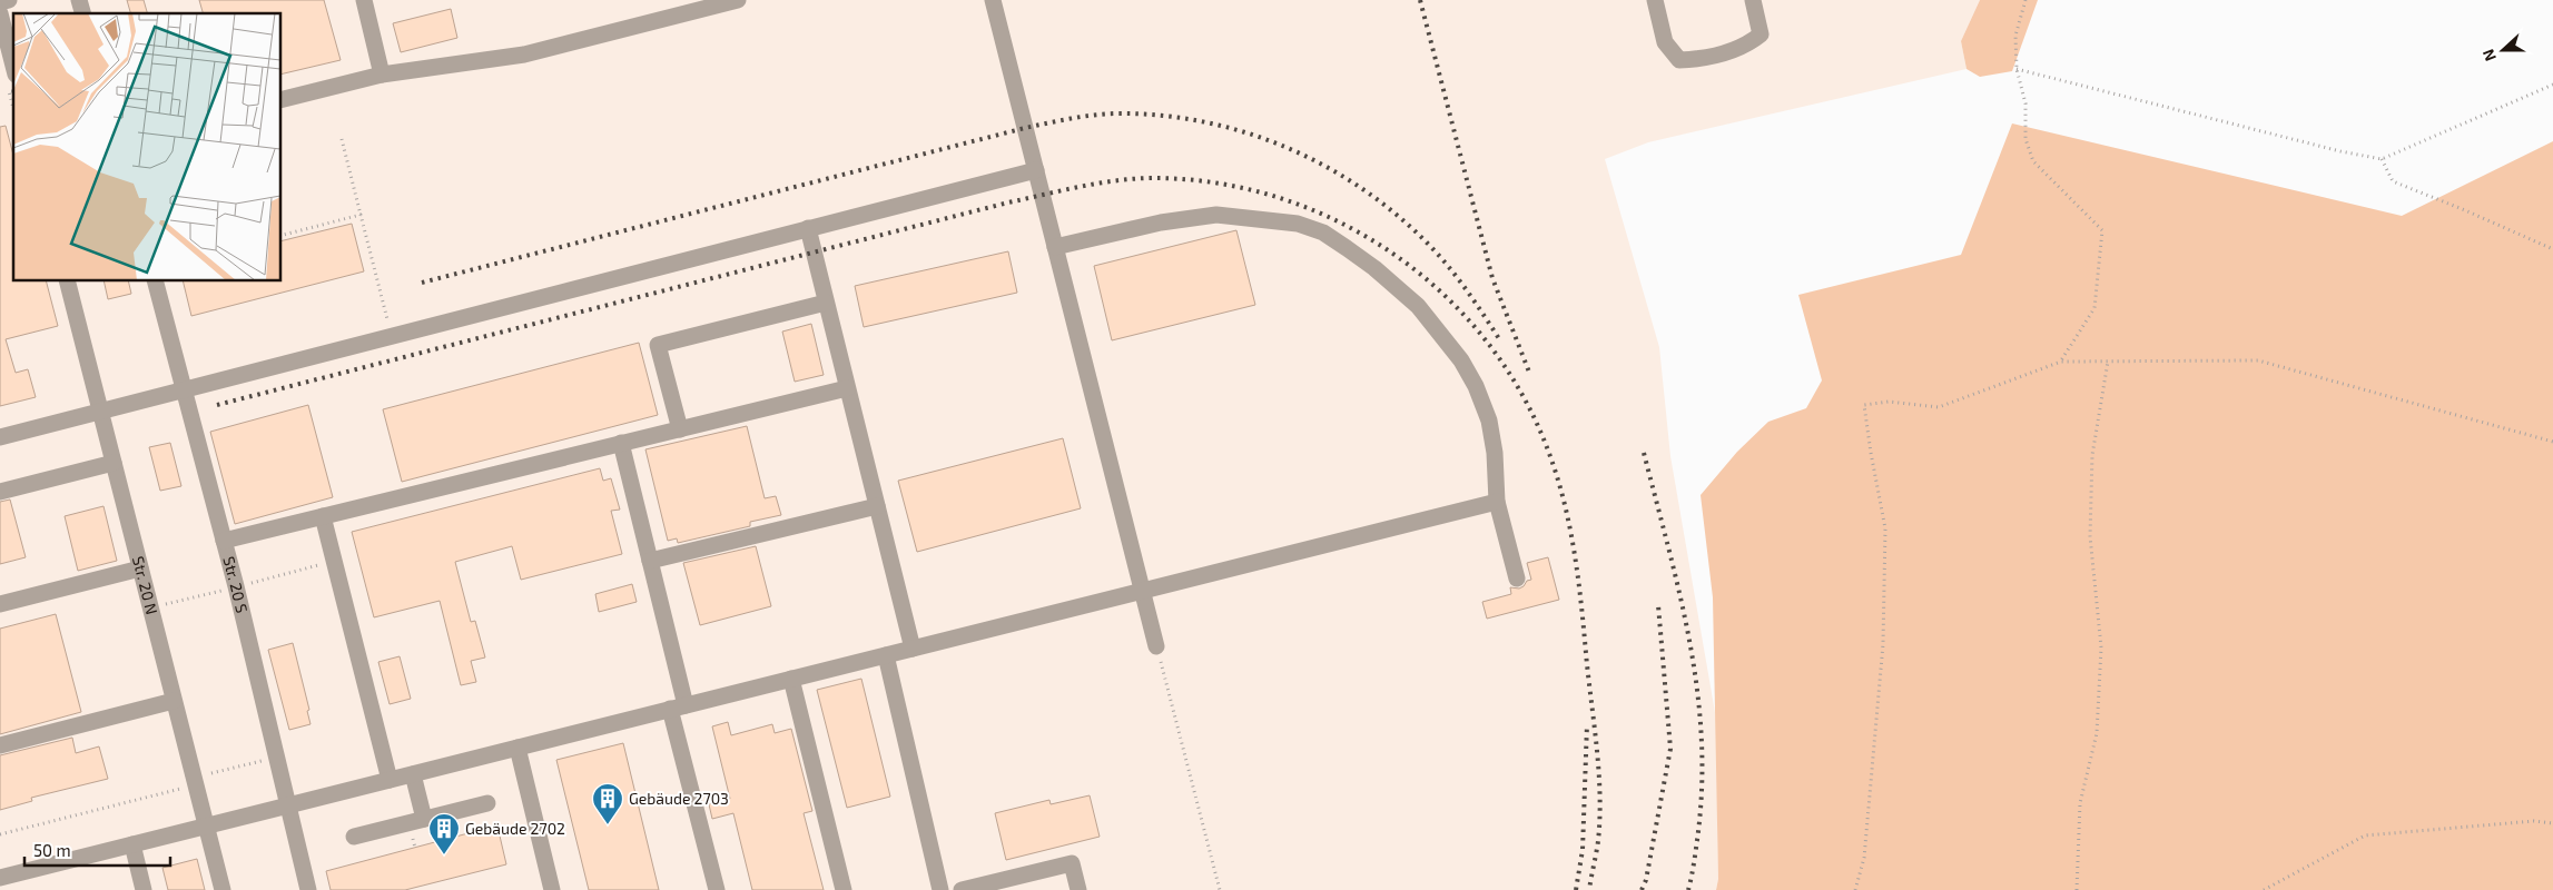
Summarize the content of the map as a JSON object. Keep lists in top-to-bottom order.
{
  "streets": {
    "lane": ["Str. 20 S", "Str. 20 N"]
  },
  "places": {
    "building": ["Gebäude 2703", "Gebäude 2702"]
  },
  "scale_bar": "50 m",
  "north": "left"
}
